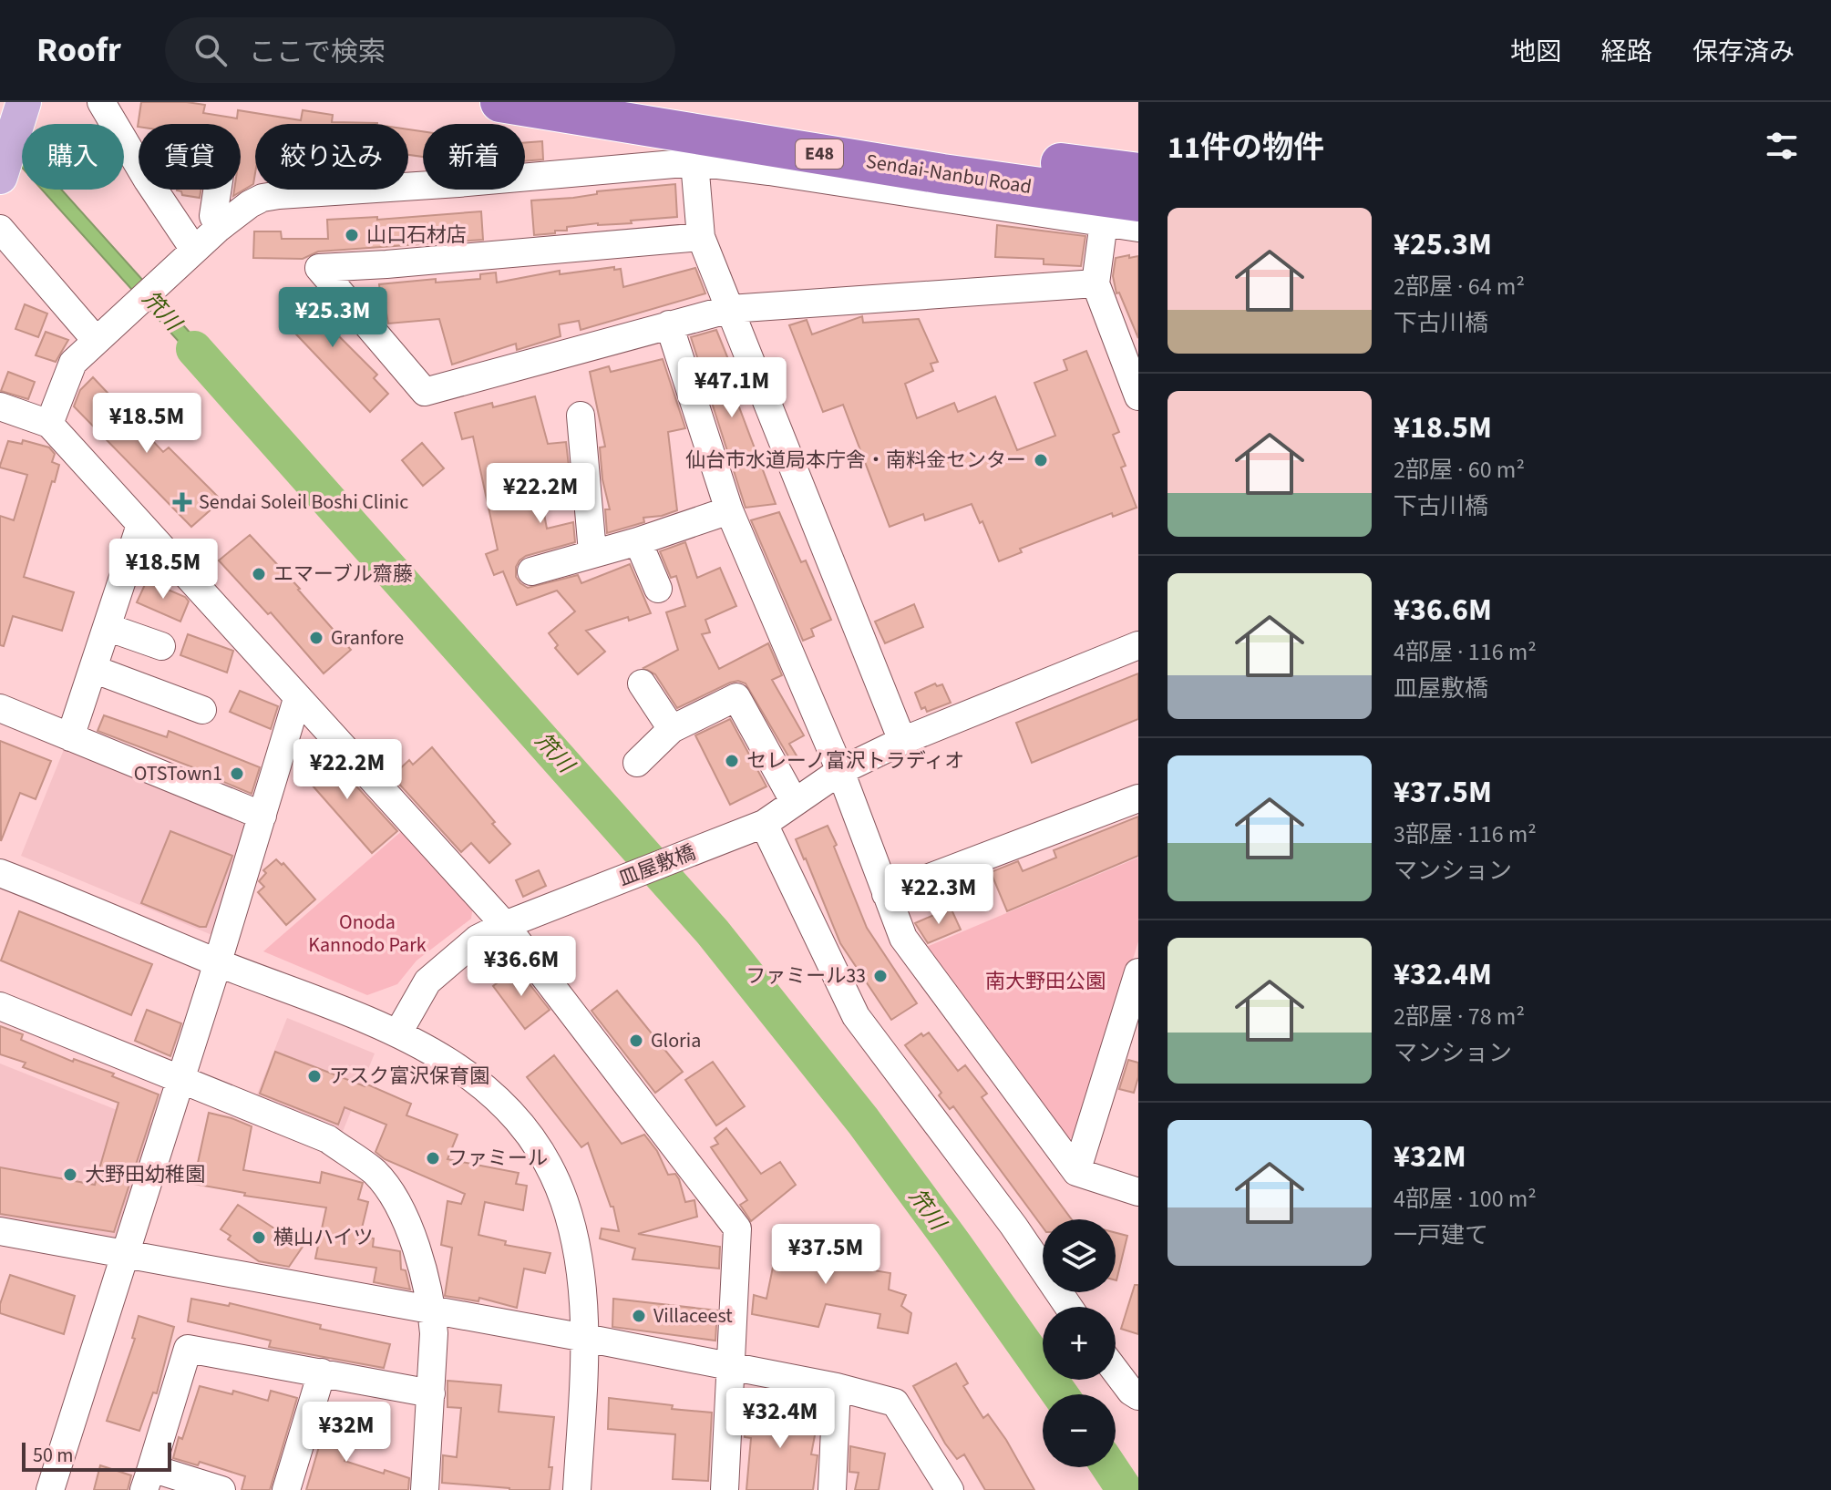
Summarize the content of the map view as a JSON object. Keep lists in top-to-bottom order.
{
  "streets": {
    "highway": ["E48", "Sendai-Nanbu Road"],
    "street": ["皿屋敷橋"]
  },
  "water": ["笊川"],
  "parks": ["Onoda Kannodo Park", "南大野田公園"],
  "places": {
    "other": [
      "山口石材店",
      "仙台市水道局本庁舎・南料金センター",
      "エマーブル齋藤",
      "Granfore",
      "セレーノ富沢トラディオ",
      "OTSTown1",
      "ファミール33",
      "Gloria",
      "アスク富沢保育園",
      "ファミール",
      "大野田幼稚園",
      "横山ハイツ",
      "Villaceest"
    ],
    "health": ["Sendai Soleil Boshi Clinic"]
  },
  "scale_bar": "50 m",
  "page": {
    "header": "Roofr",
    "search": "ここで検索",
    "nav": ["地図", "経路", "保存済み"],
    "heading": "11件の物件",
    "chip": [
      "購入",
      "賃貸",
      "絞り込み",
      "新着"
    ],
    "list": [
      {
        "name": "¥25.3M",
        "note": "2部屋 · 64 m² · 下古川橋"
      },
      {
        "name": "¥18.5M",
        "note": "2部屋 · 60 m² · 下古川橋"
      },
      {
        "name": "¥36.6M",
        "note": "4部屋 · 116 m² · 皿屋敷橋"
      },
      {
        "name": "¥37.5M",
        "note": "3部屋 · 116 m² · マンション"
      },
      {
        "name": "¥32.4M",
        "note": "2部屋 · 78 m² · マンション"
      },
      {
        "name": "¥32M",
        "note": "4部屋 · 100 m² · 一戸建て"
      }
    ],
    "price": [
      "¥25.3M",
      "¥47.1M",
      "¥18.5M",
      "¥22.2M",
      "¥18.5M",
      "¥22.2M",
      "¥22.3M",
      "¥36.6M",
      "¥37.5M",
      "¥32.4M",
      "¥32M"
    ],
    "map_buttons": ["+", "−"],
    "scale": "50 m"
  }
}
